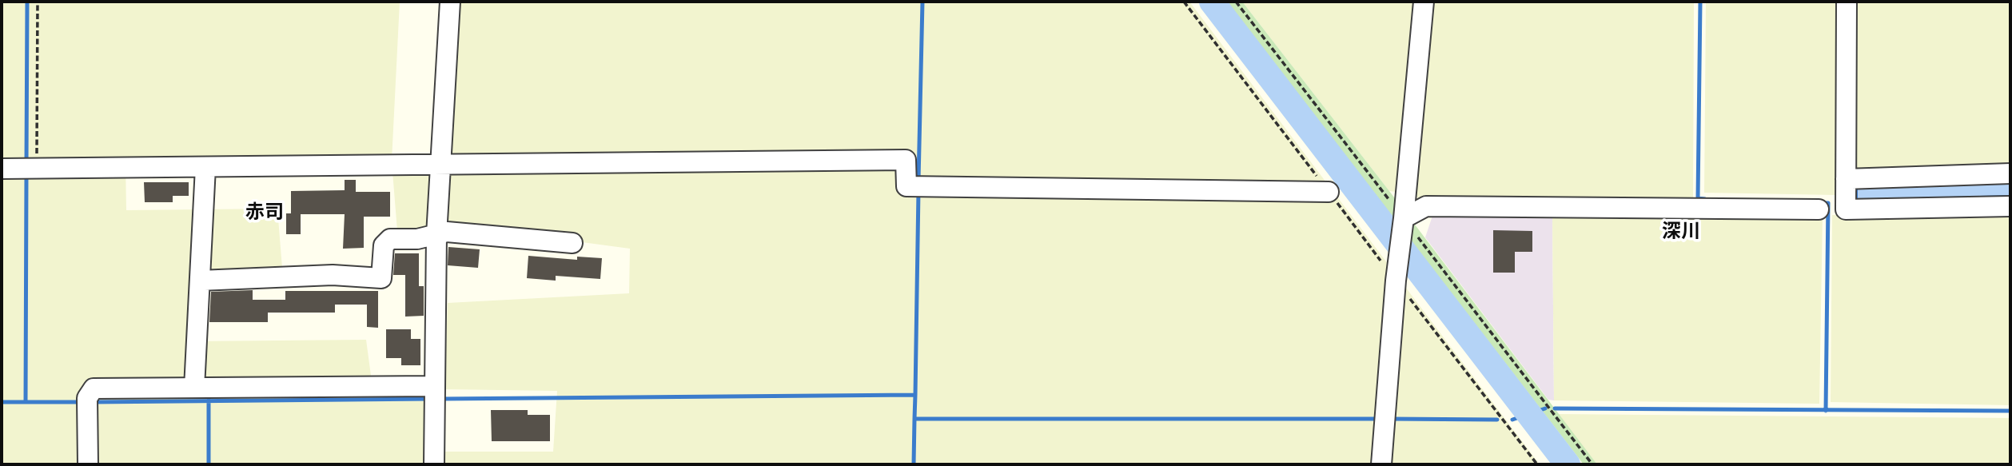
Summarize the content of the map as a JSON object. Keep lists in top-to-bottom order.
{
  "districts": ["赤司", "深川"]
}
